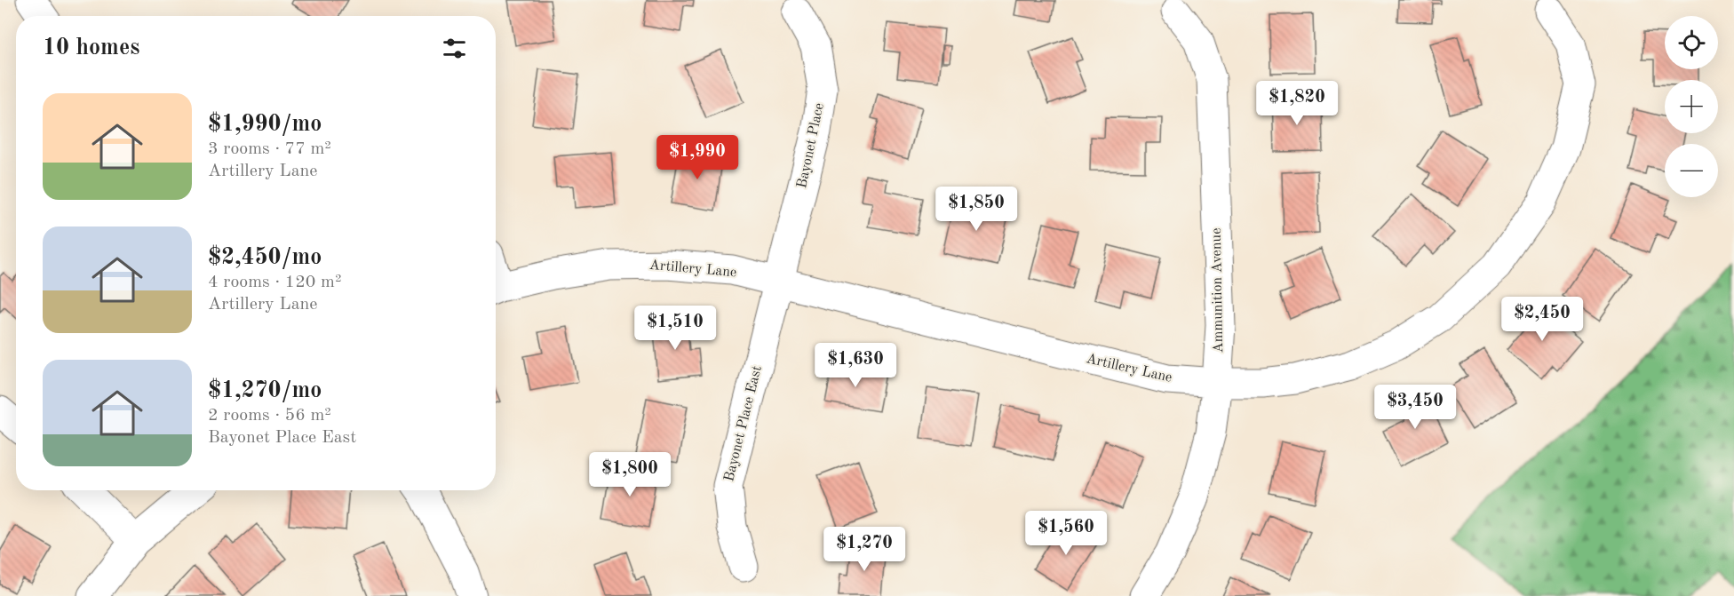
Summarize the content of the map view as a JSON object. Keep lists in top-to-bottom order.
{
  "streets": {
    "street": [
      "Bayonet Place",
      "Artillery Lane",
      "Ammunition Avenue",
      "Bayonet Place East"
    ]
  },
  "crossings": [
    ["Bayonet Place", "Artillery Lane"],
    ["Bayonet Place", "Bayonet Place East"],
    ["Artillery Lane", "Ammunition Avenue"],
    ["Artillery Lane", "Bayonet Place East"]
  ],
  "page": {
    "map_buttons": ["+", "−"],
    "heading": "10 homes",
    "list": [
      {
        "name": "$1,990/mo",
        "note": "3 rooms · 77 m² · Artillery Lane"
      },
      {
        "name": "$2,450/mo",
        "note": "4 rooms · 120 m² · Artillery Lane"
      },
      {
        "name": "$1,270/mo",
        "note": "2 rooms · 56 m² · Bayonet Place East"
      }
    ],
    "price": [
      "$1,820",
      "$1,990",
      "$1,850",
      "$2,450",
      "$1,510",
      "$1,630",
      "$3,450",
      "$1,800",
      "$1,560",
      "$1,270"
    ]
  }
}
